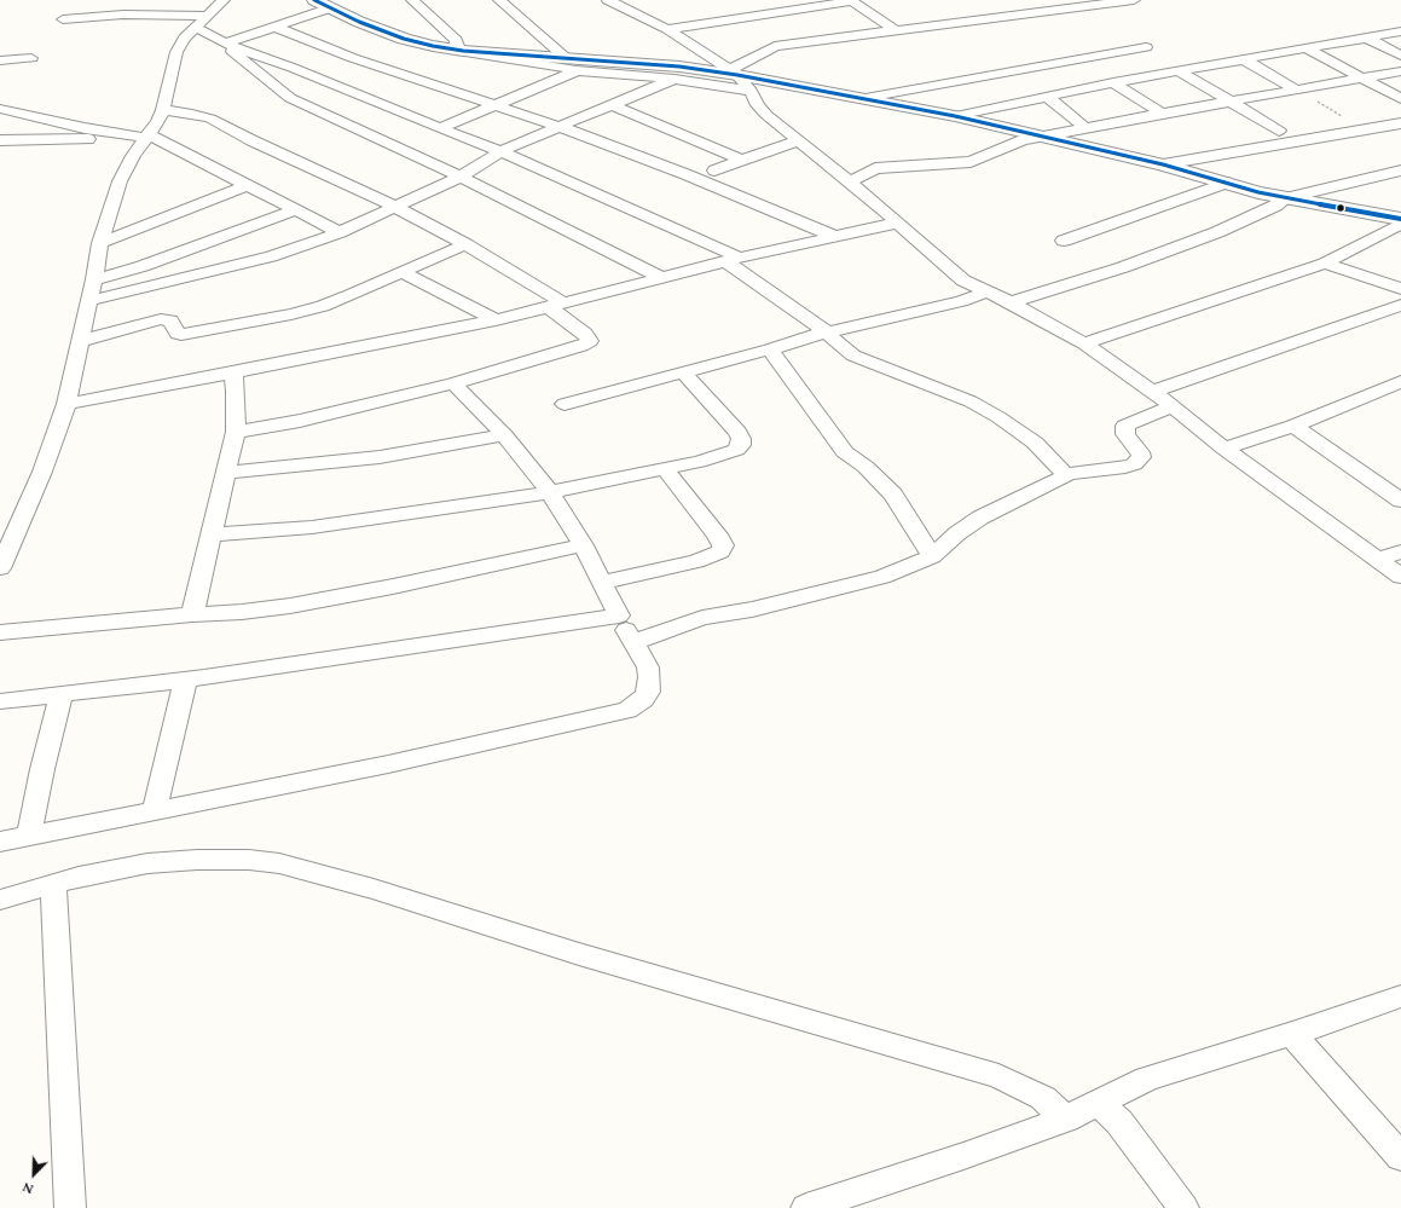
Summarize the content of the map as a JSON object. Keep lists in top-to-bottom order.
{
  "north": "bottom left"
}
